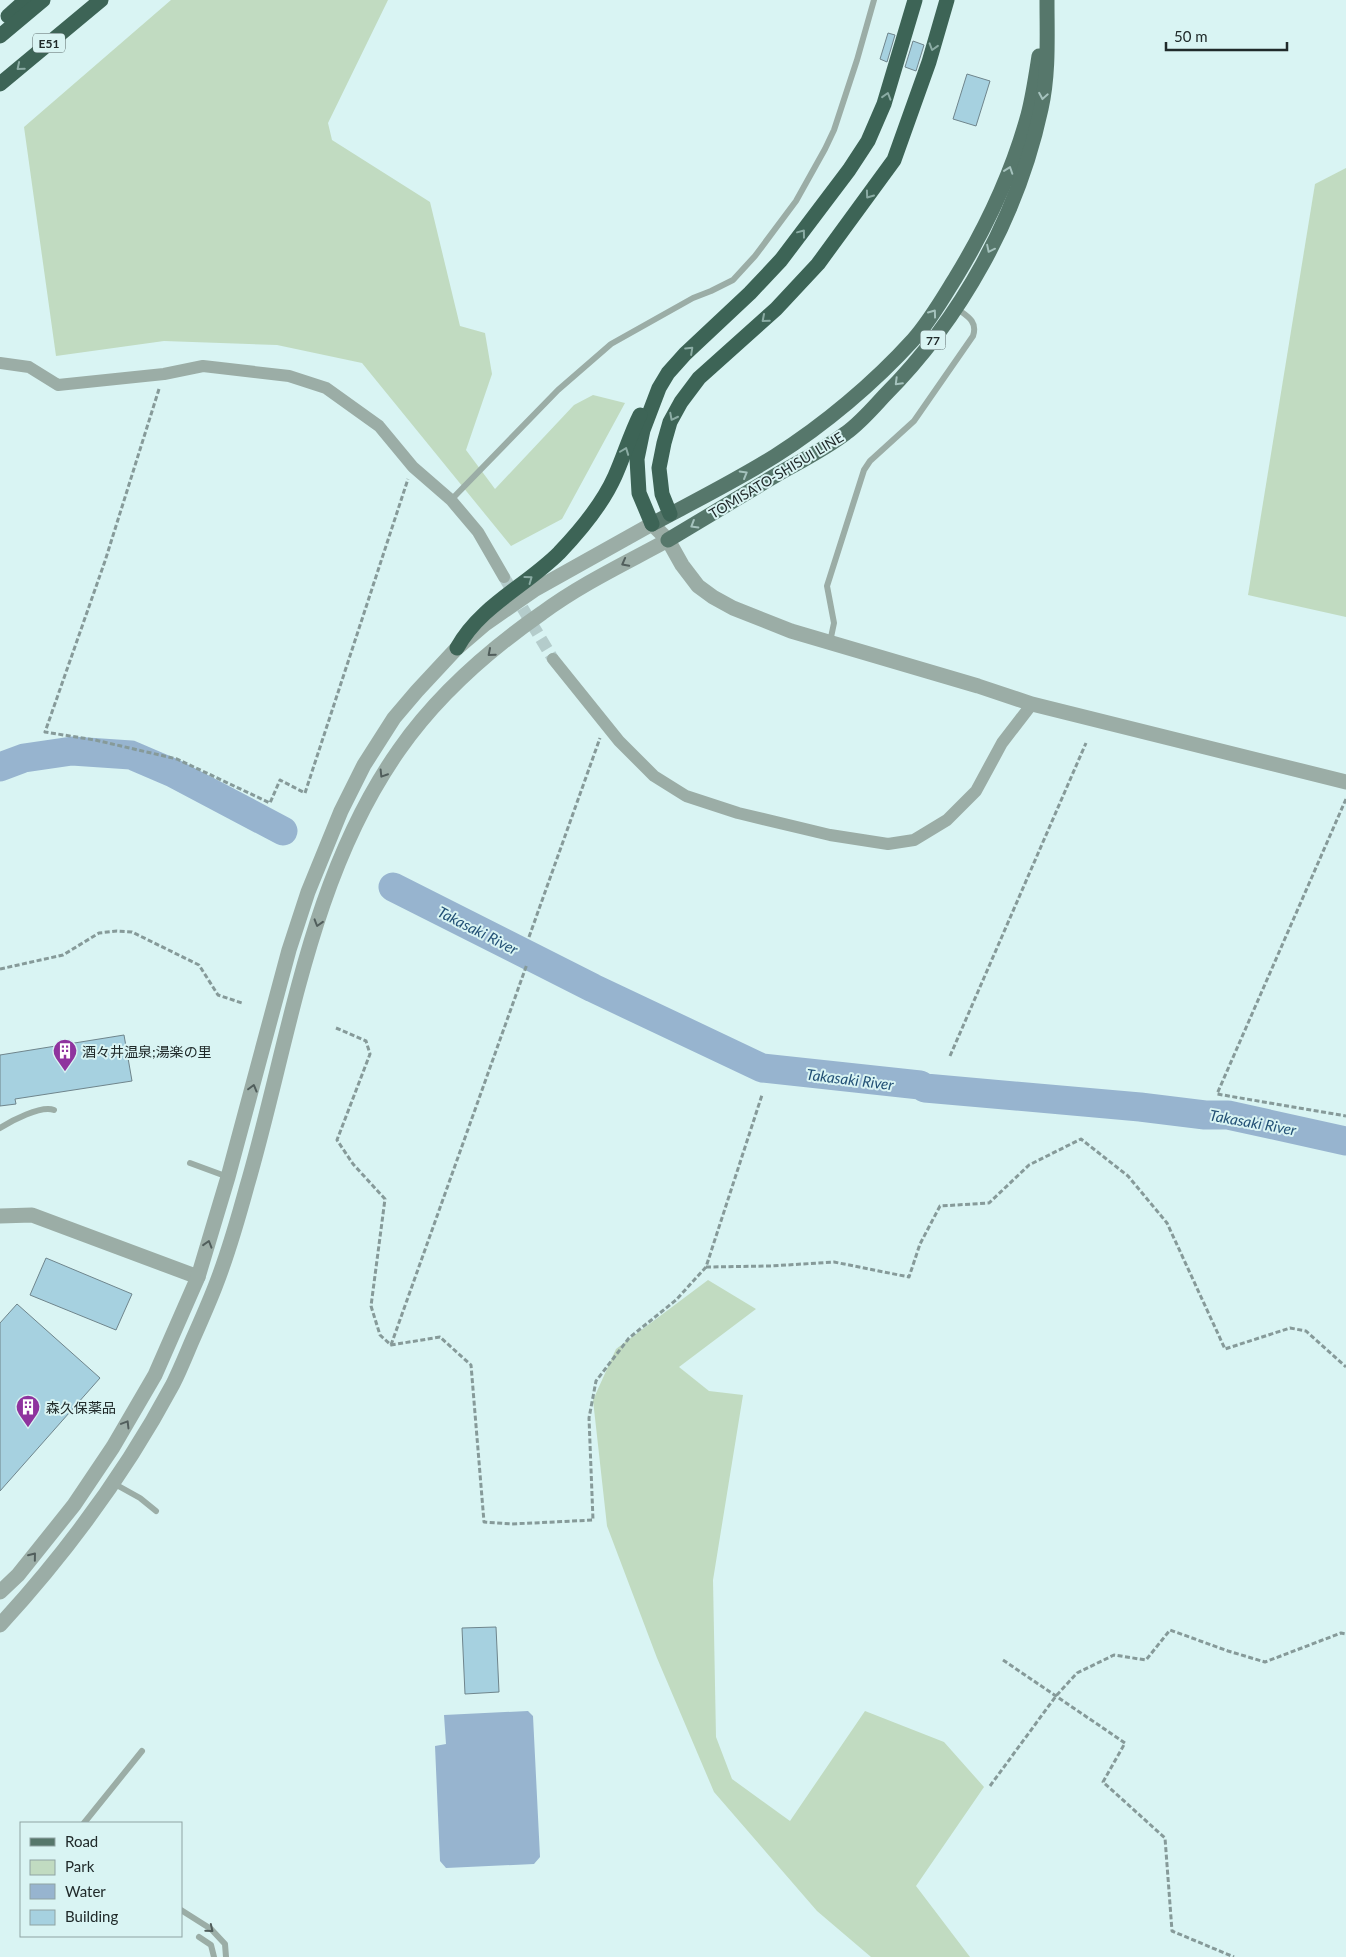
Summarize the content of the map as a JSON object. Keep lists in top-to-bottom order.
{
  "streets": {
    "highway": ["E51"],
    "main road": ["77", "TOMISATO-SHISUI LINE"]
  },
  "water": ["Takasaki River"],
  "places": {
    "building": ["酒々井温泉;湯楽の里", "森久保薬品"]
  },
  "legend": [
    "Road",
    "Park",
    "Water",
    "Building"
  ],
  "scale_bar": "50 m"
}
